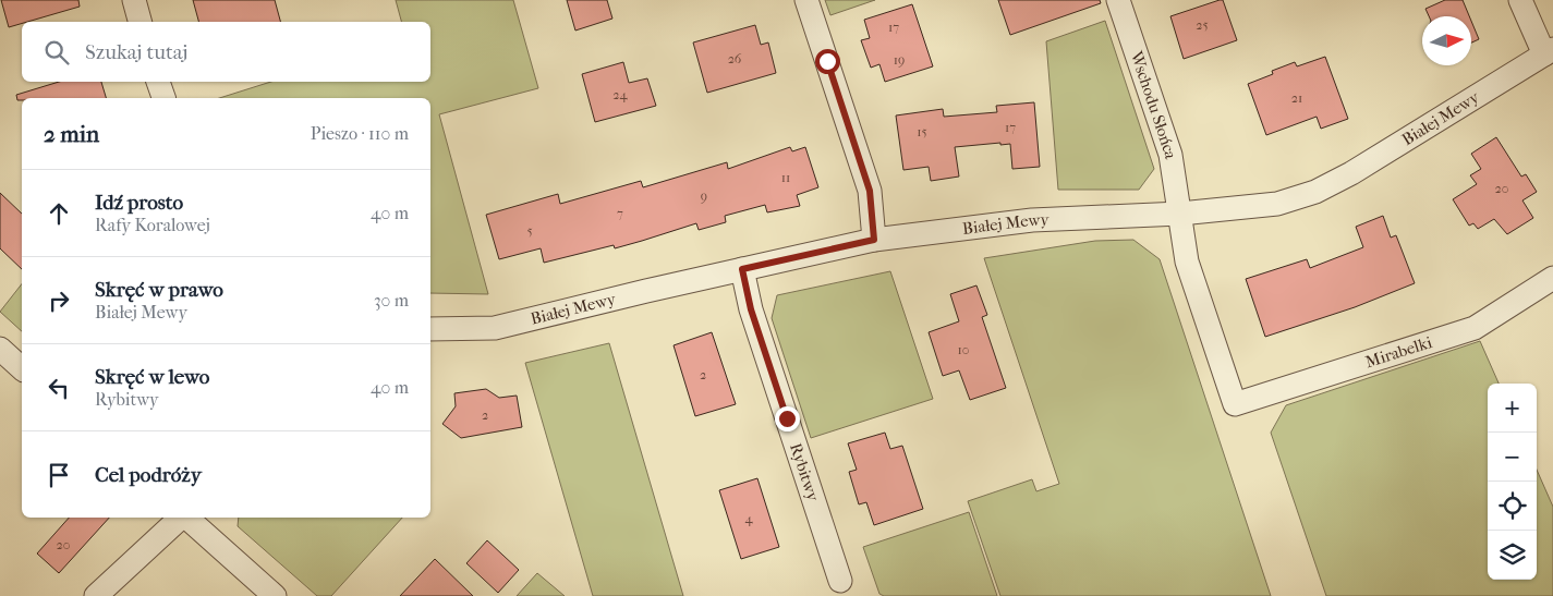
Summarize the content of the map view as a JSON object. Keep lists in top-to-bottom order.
{
  "streets": {
    "street": [
      "Wschodu Słońca",
      "Białej Mewy",
      "Mirabelki",
      "Rybitwy"
    ]
  },
  "crossings": [
    ["Wschodu Słońca", "Białej Mewy"],
    ["Wschodu Słońca", "Mirabelki"],
    ["Białej Mewy", "Rybitwy"]
  ],
  "house_numbers": [
    "25",
    "17",
    "26",
    "19",
    "24",
    "21",
    "17",
    "15",
    "11",
    "20",
    "9",
    "7",
    "5",
    "10",
    "2",
    "2",
    "4",
    "20"
  ],
  "north": "right",
  "page": {
    "search": "Szukaj tutaj",
    "heading": ["2 min", "Pieszo · 110 m"],
    "list": [
      ["Idź prosto", "Rafy Koralowej", "40 m"],
      ["Skręć w prawo", "Białej Mewy", "30 m"],
      ["Skręć w lewo", "Rybitwy", "40 m"],
      "Cel podróży"
    ],
    "map_buttons": ["+", "−"]
  }
}
